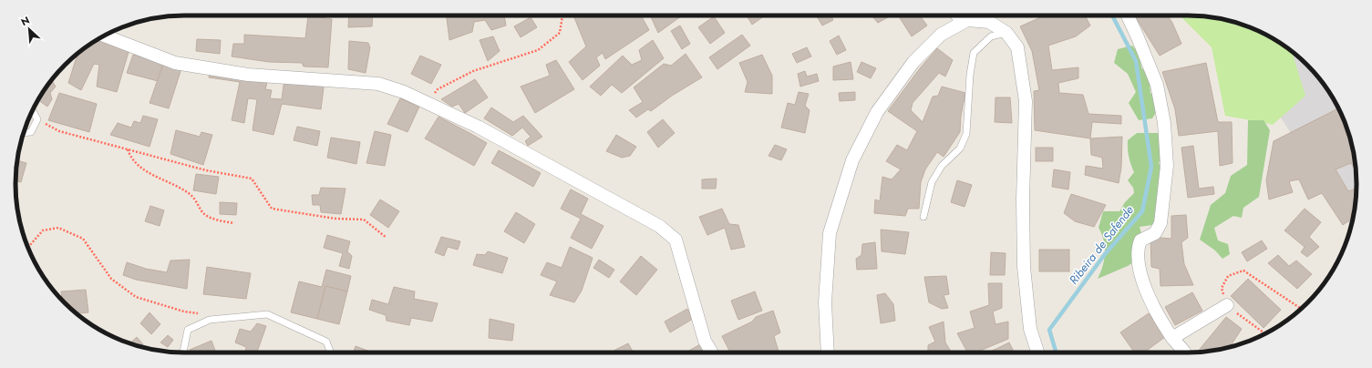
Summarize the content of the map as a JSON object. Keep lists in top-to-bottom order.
{
  "water": ["Ribeira de Safende"],
  "north": "top left"
}
